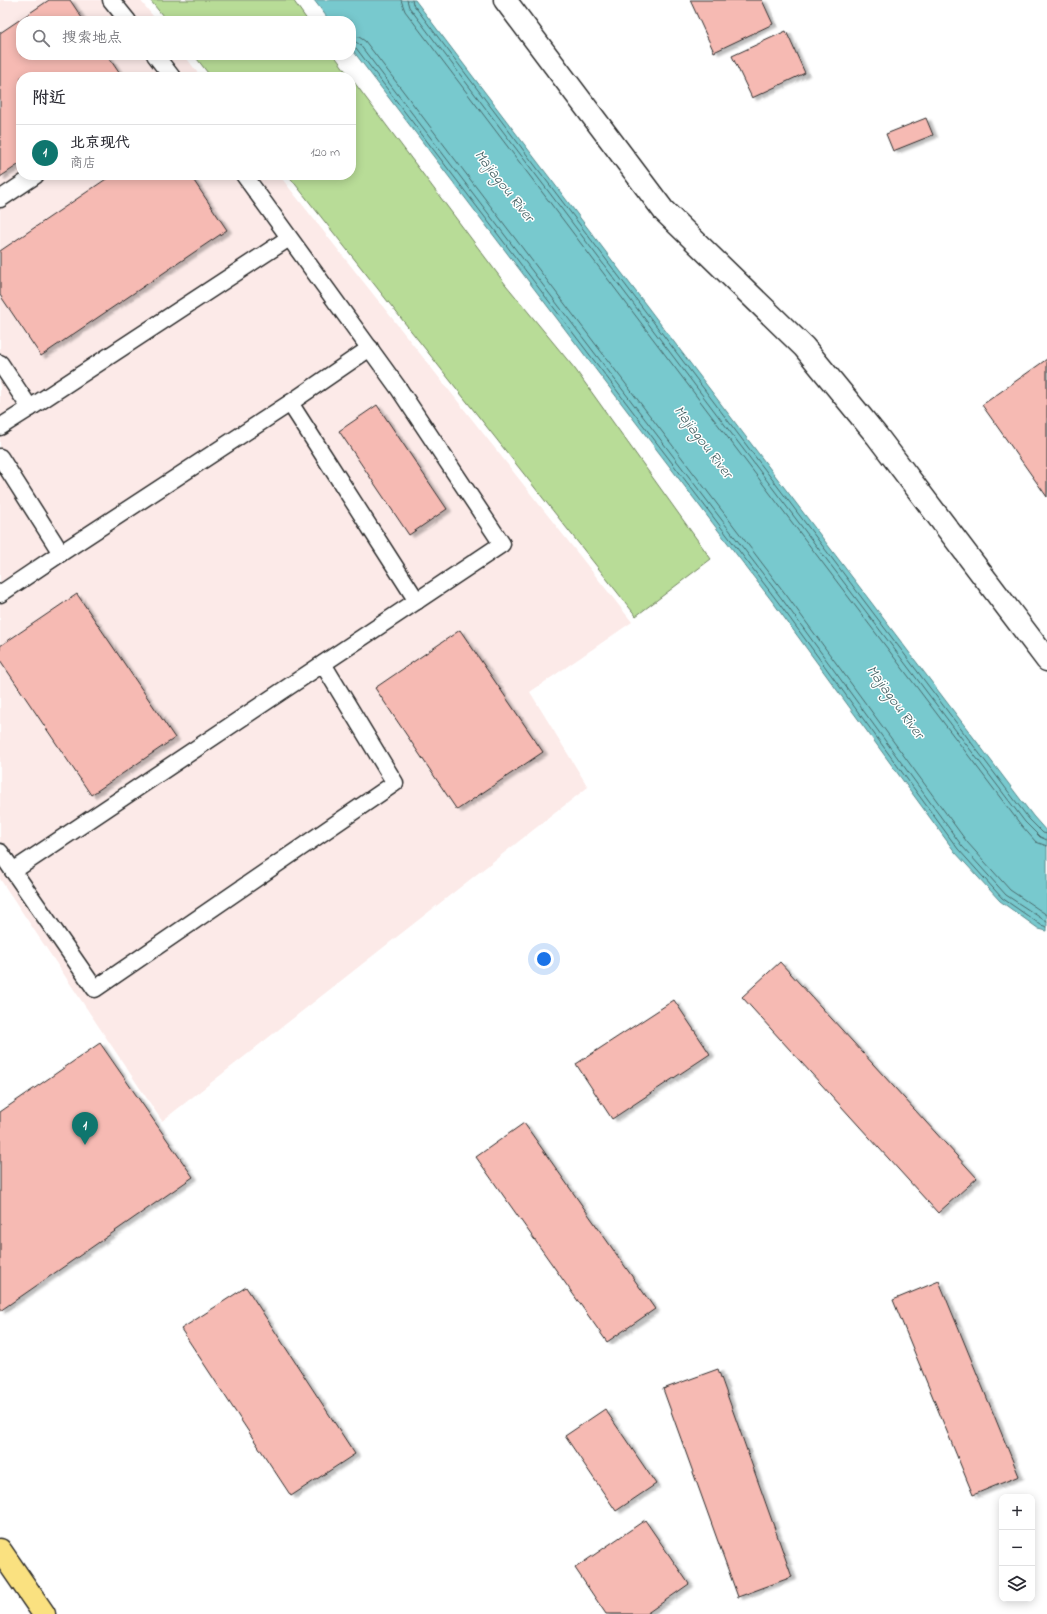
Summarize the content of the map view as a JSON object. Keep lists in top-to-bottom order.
{
  "water": ["Majiagou River"],
  "page": {
    "search": "搜索地点",
    "heading": "附近",
    "list": [
      {
        "mark": "1",
        "name": "北京现代",
        "note": "商店",
        "value": "120 m"
      }
    ],
    "pins": "1",
    "map_buttons": ["+", "−"]
  }
}
